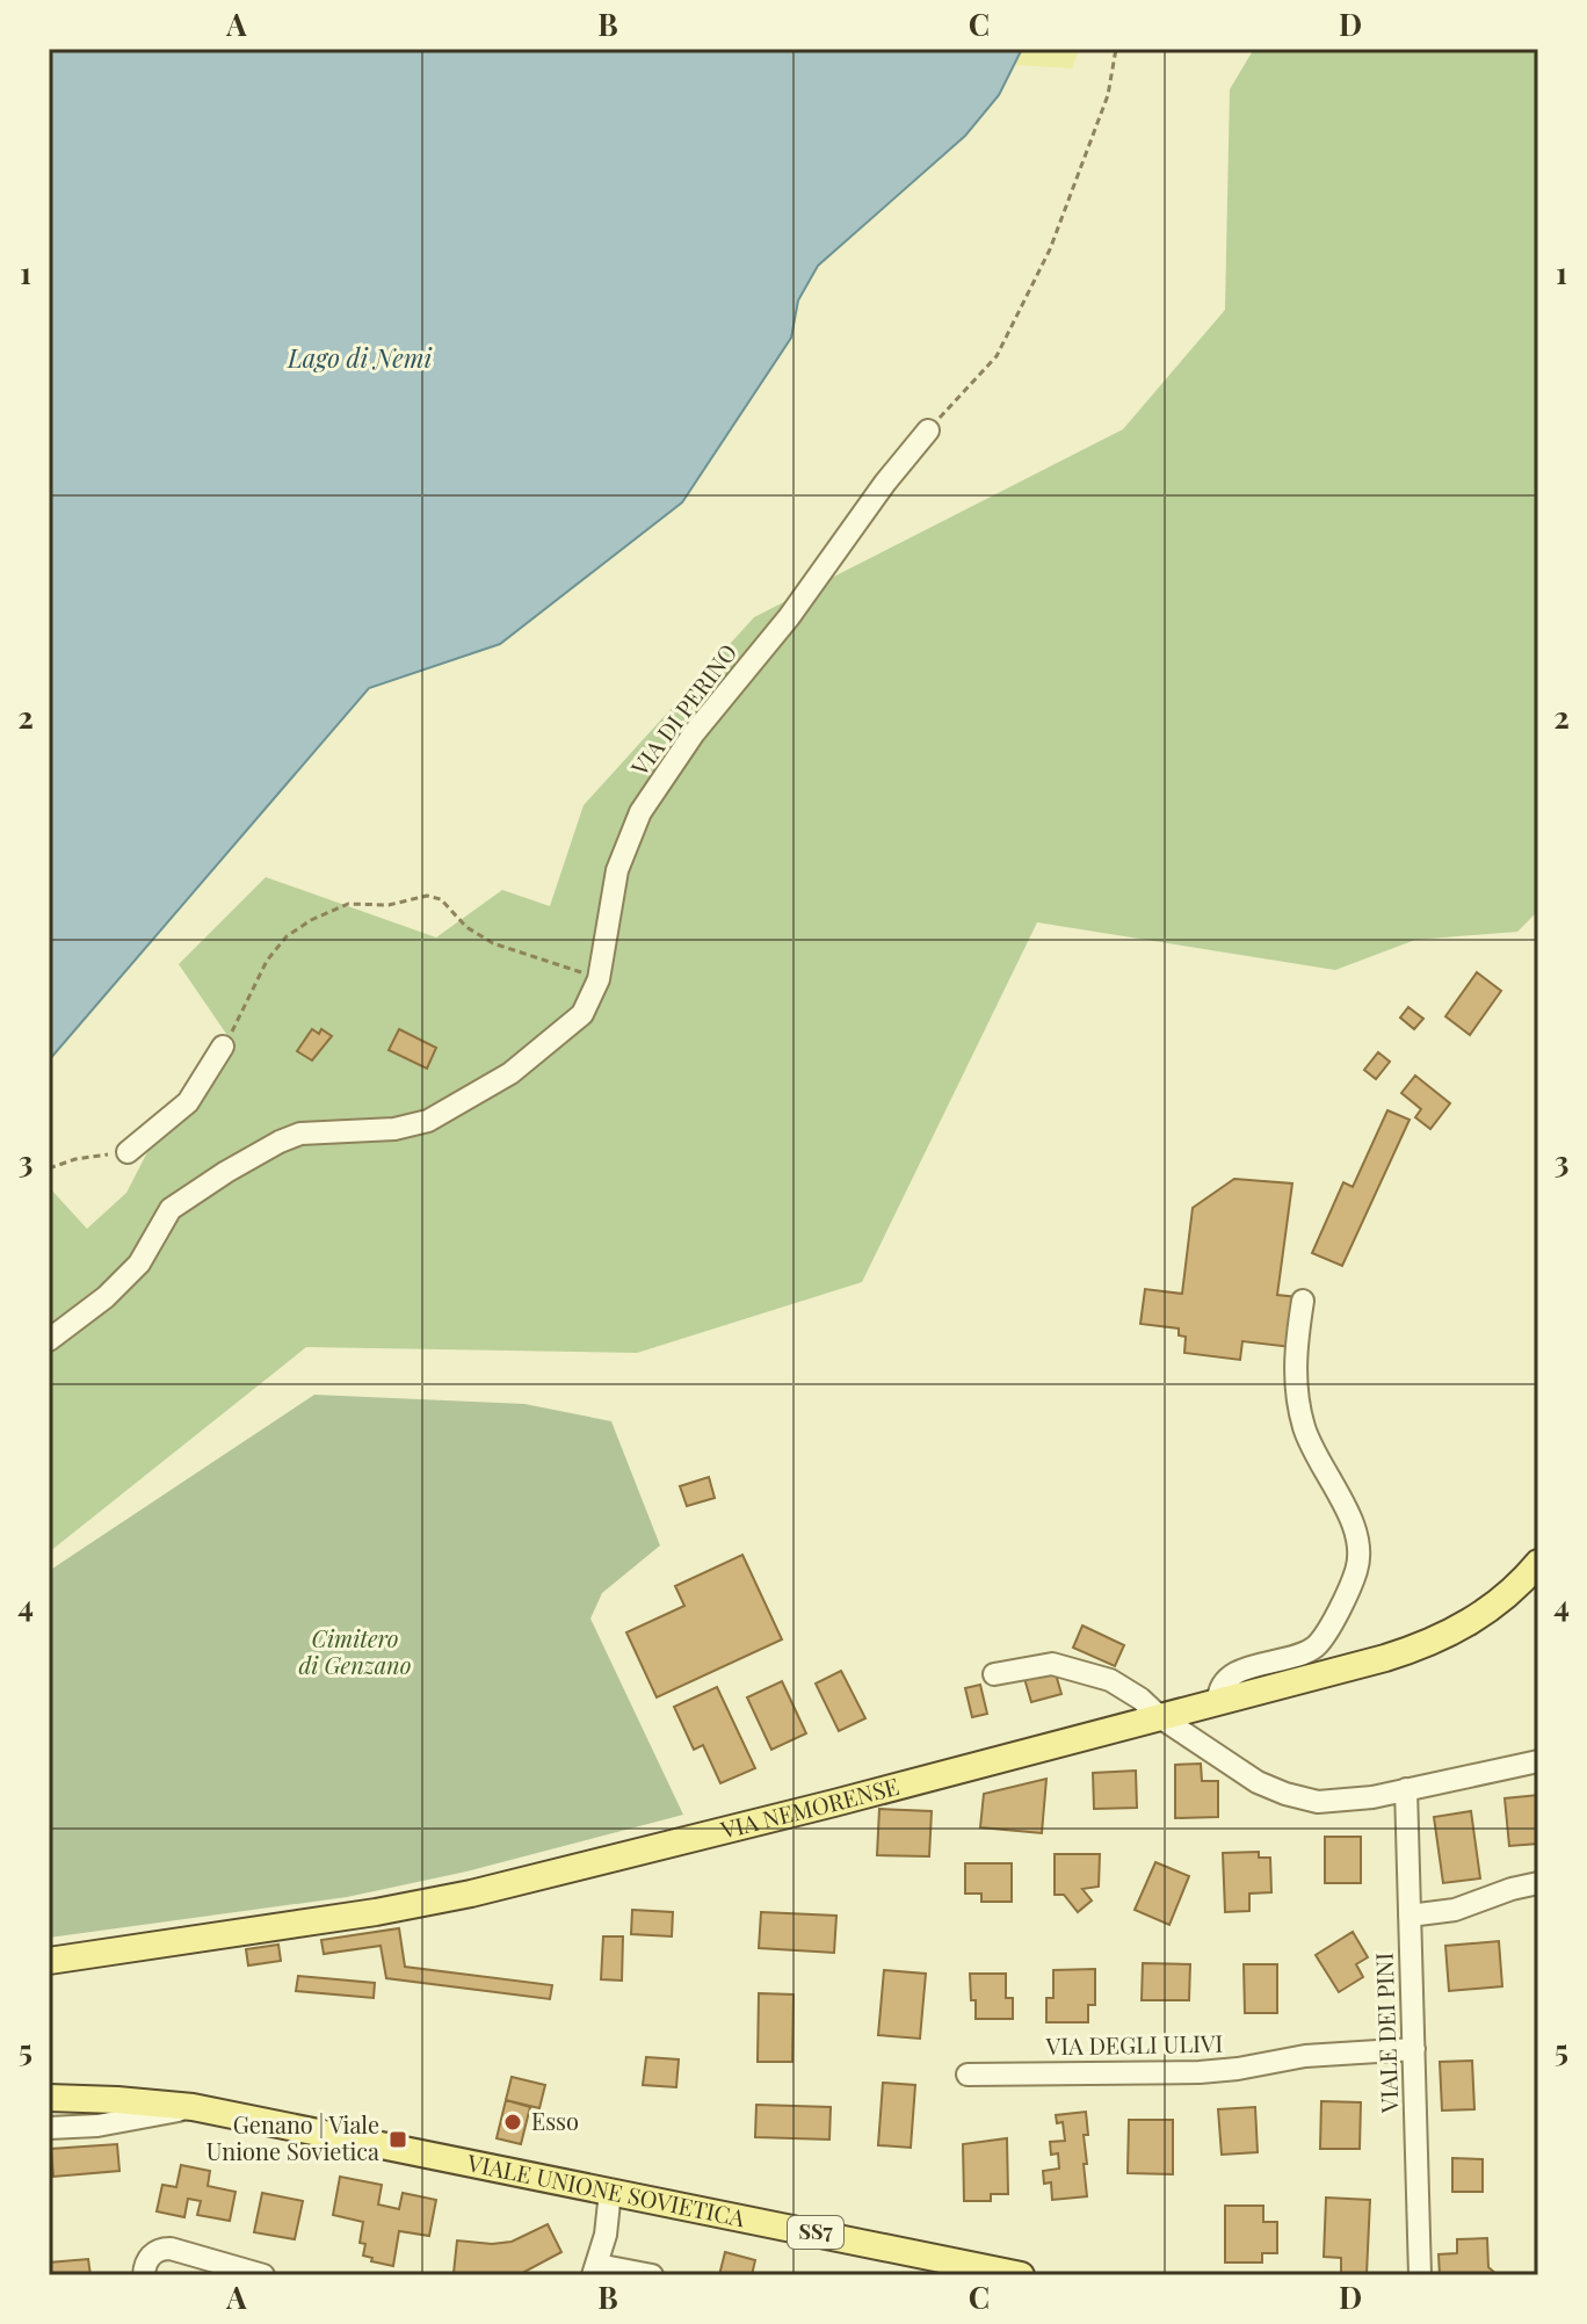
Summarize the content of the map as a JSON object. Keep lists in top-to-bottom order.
{
  "streets": {
    "main road": ["VIA NEMORENSE", "VIALE UNIONE SOVIETICA", "SS7"],
    "street": ["VIA DI PERINO", "VIALE DEI PINI", "VIA DEGLI ULIVI"]
  },
  "crossings": [
    ["VIALE DEI PINI", "VIA DEGLI ULIVI"]
  ],
  "water": ["Lago di Nemi"],
  "parks": ["Cimitero di Genzano"],
  "places": {
    "other": ["Esso"],
    "transit": ["Genano | Viale Unione Sovietica"]
  },
  "grid": {
    "columns": [
      "A",
      "B",
      "C",
      "D"
    ],
    "rows": [
      "1",
      "2",
      "3",
      "4",
      "5"
    ]
  }
}
